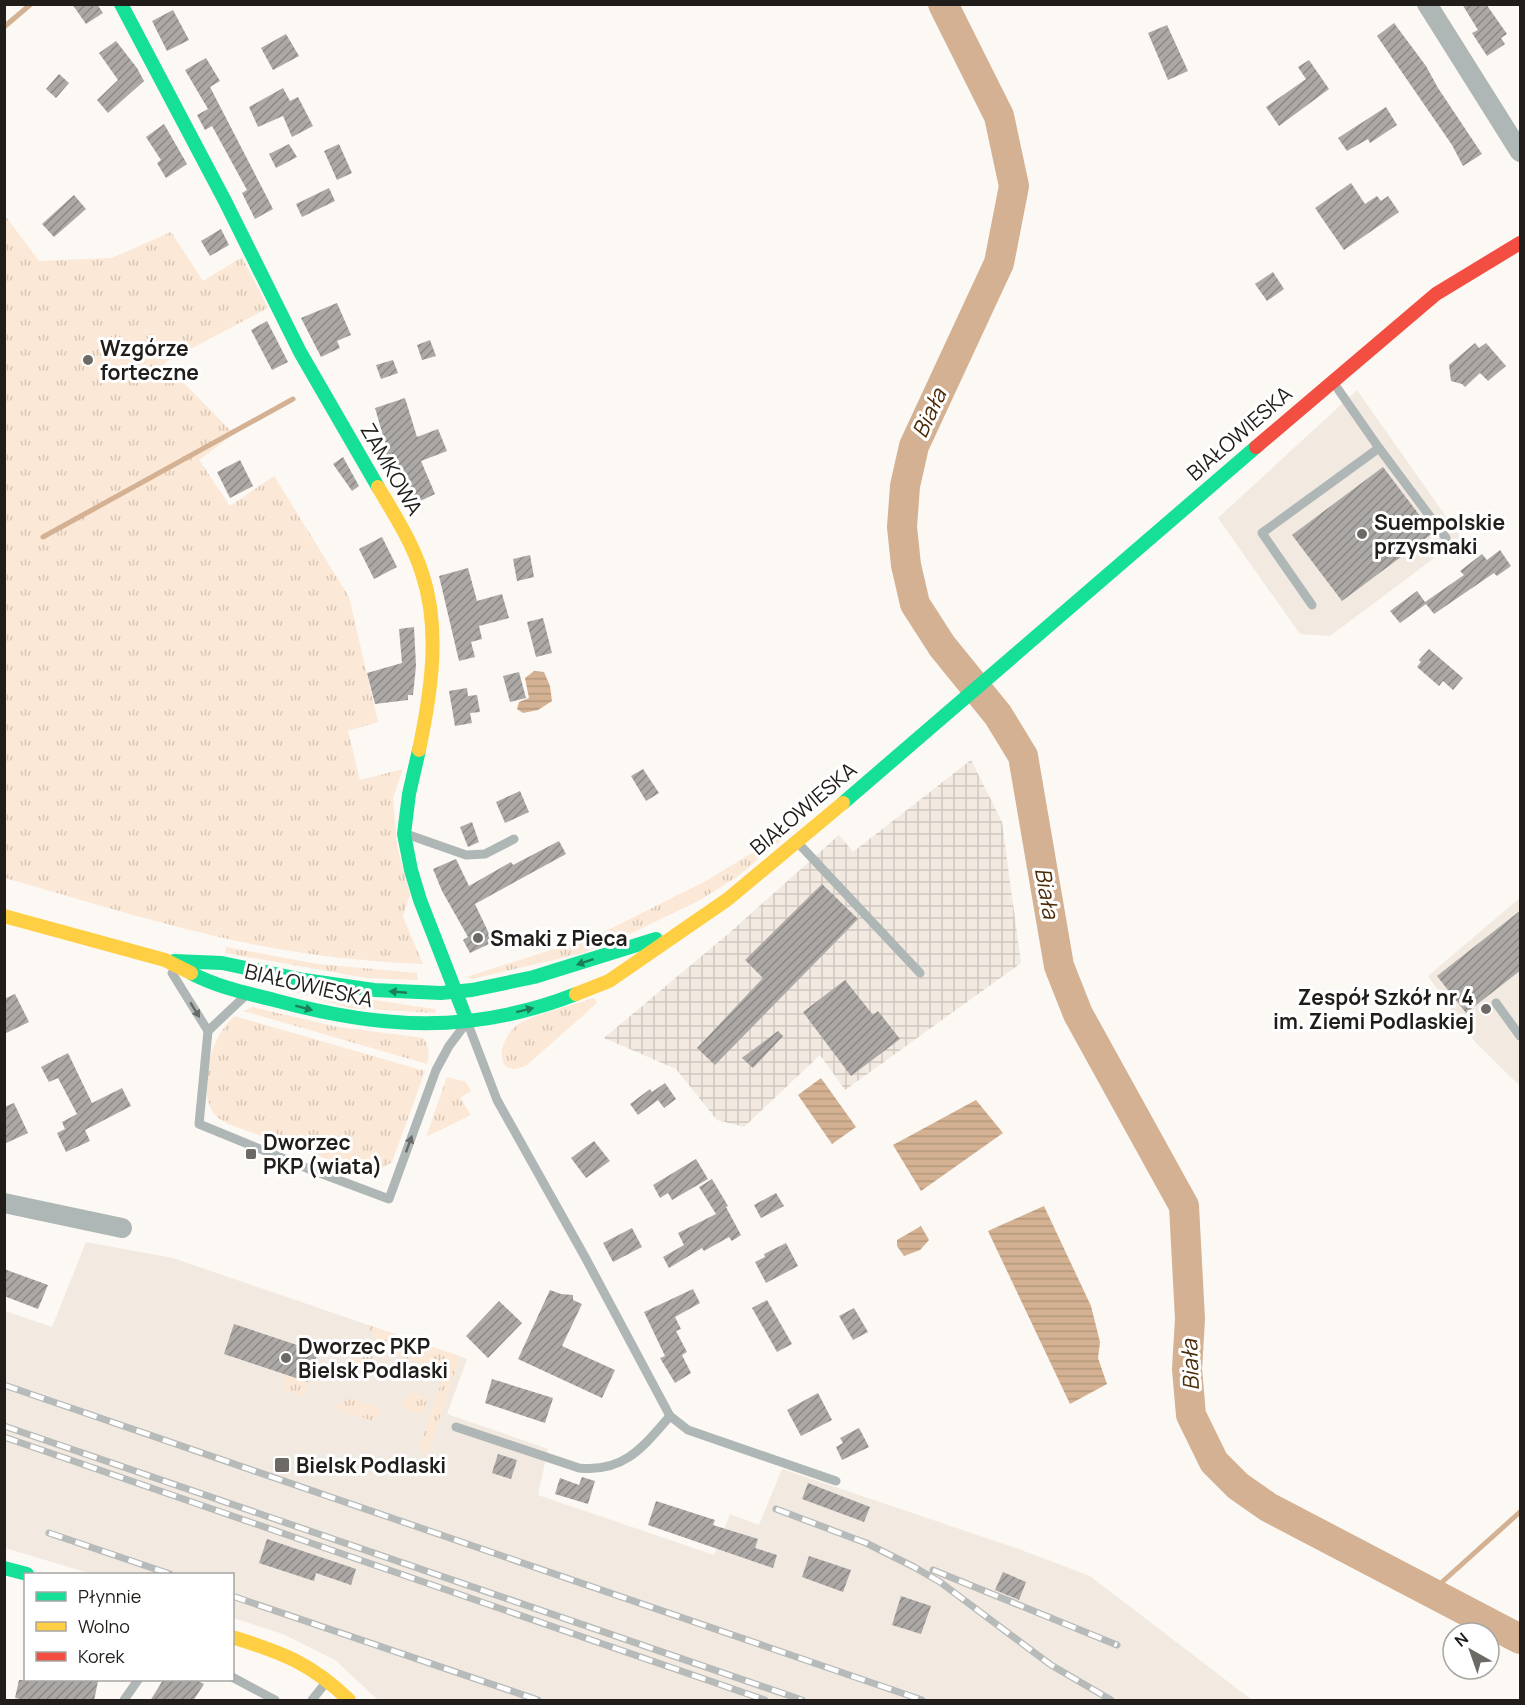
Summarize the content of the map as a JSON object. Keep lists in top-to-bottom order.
{
  "streets": {
    "main road": ["BIAŁOWIESKA", "ZAMKOWA"]
  },
  "crossings": [
    ["BIAŁOWIESKA", "ZAMKOWA"]
  ],
  "water": ["Biała"],
  "places": {
    "other": [
      "Wzgórze forteczne",
      "Suempolskie przysmaki",
      "Smaki z Pieca",
      "Zespół Szkół nr 4 im. Ziemi Podlaskiej",
      "Dworzec PKP Bielsk Podlaski"
    ],
    "transit": ["Dworzec PKP (wiata)", "Bielsk Podlaski"]
  },
  "legend": ["Płynnie", "Wolno", "Korek"],
  "north": "top left"
}
